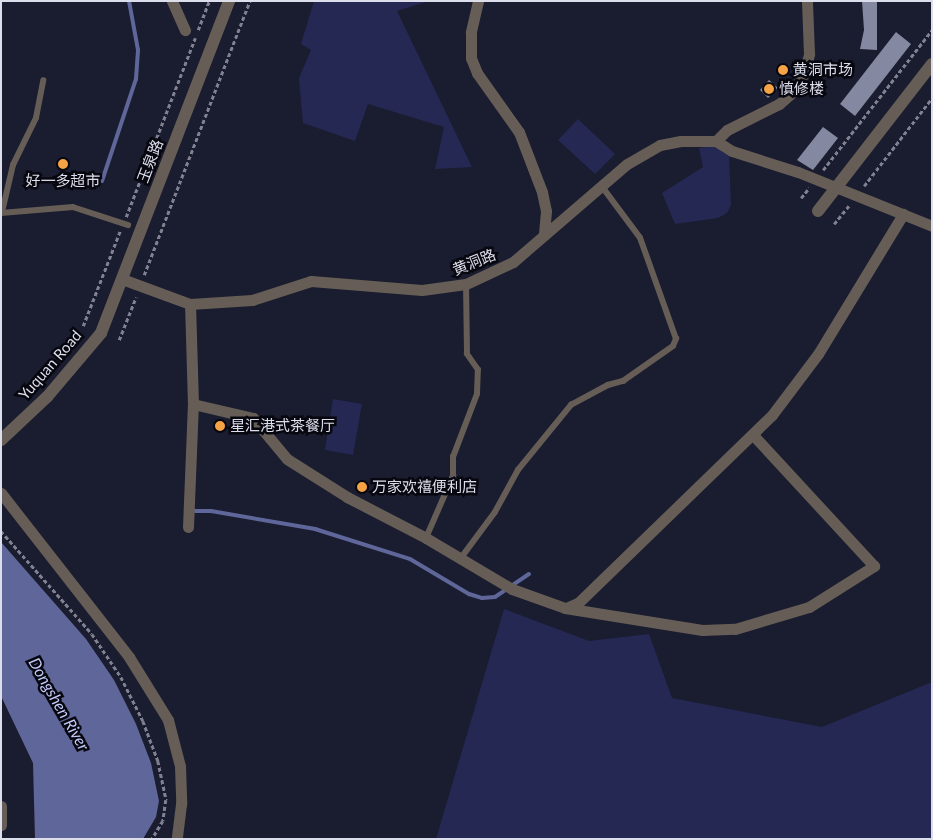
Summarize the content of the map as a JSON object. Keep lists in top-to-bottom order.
{
  "streets": {
    "street": ["玉泉路", "黄洞路", "Yuquan Road"]
  },
  "crossings": [
    ["玉泉路", "黄洞路"],
    ["玉泉路", "Yuquan Road"],
    ["黄洞路", "Yuquan Road"]
  ],
  "water": ["Dongshen River"],
  "places": [
    "黄洞市场",
    "慎修楼",
    "好一多超市",
    "星汇港式茶餐厅",
    "万家欢禧便利店"
  ]
}
